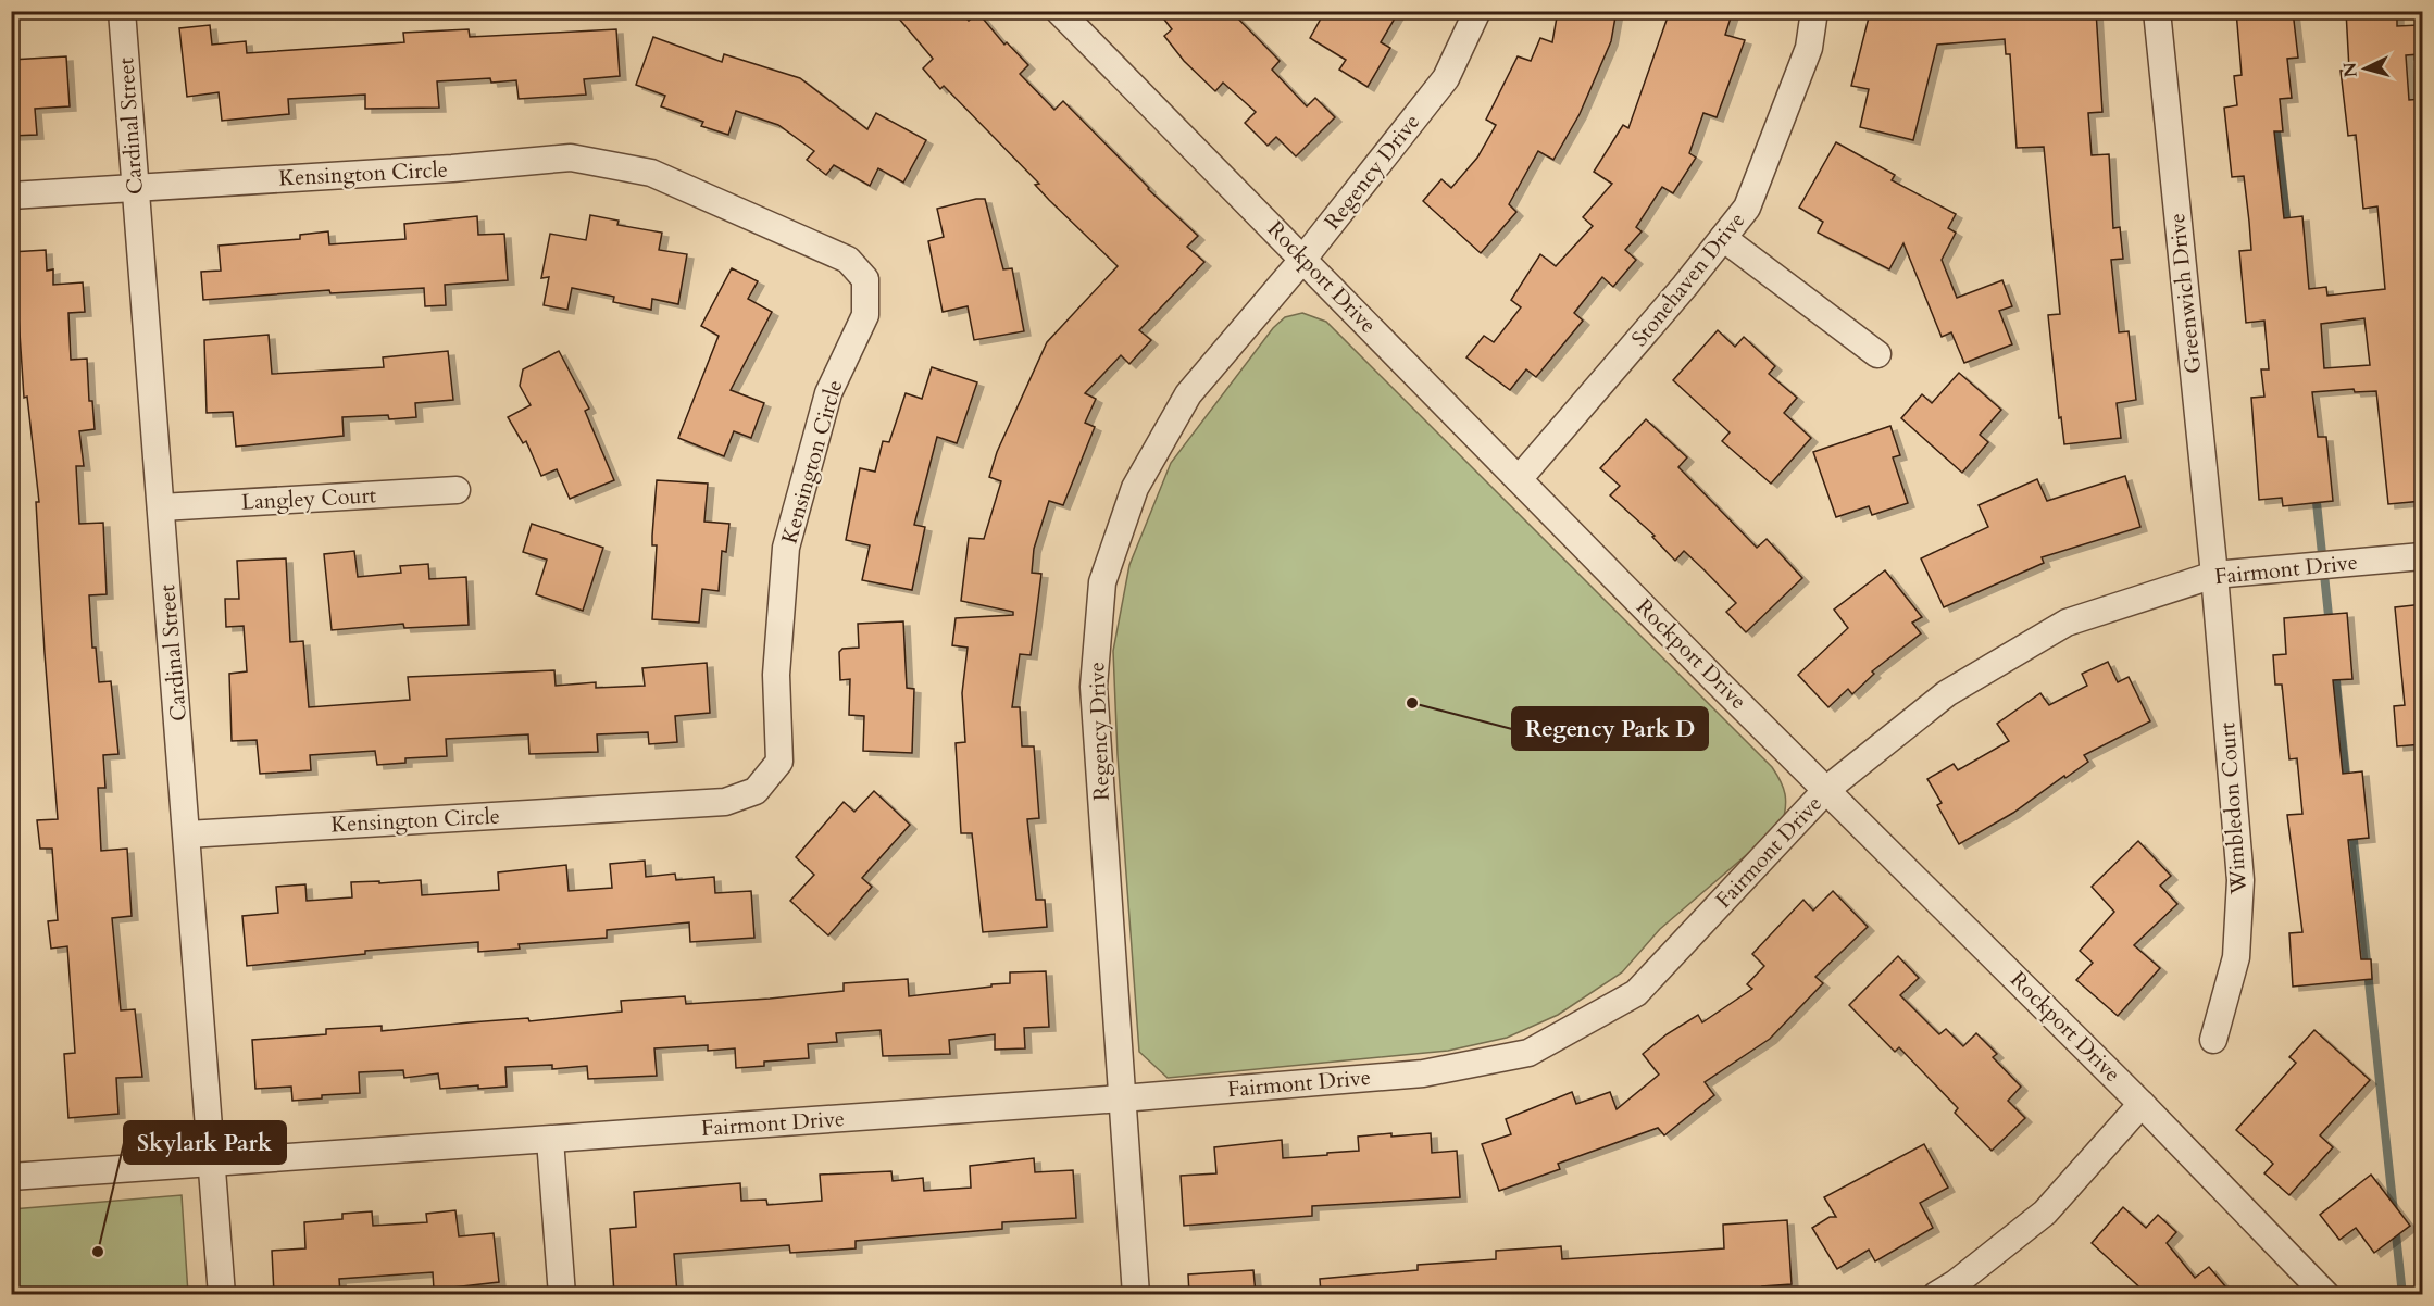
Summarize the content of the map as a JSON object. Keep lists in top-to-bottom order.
{
  "streets": {
    "street": [
      "Cardinal Street",
      "Regency Drive",
      "Kensington Circle",
      "Rockport Drive",
      "Stonehaven Drive",
      "Greenwich Drive",
      "Langley Court",
      "Fairmont Drive",
      "Wimbledon Court"
    ]
  },
  "crossings": [
    ["Cardinal Street", "Kensington Circle"],
    ["Cardinal Street", "Langley Court"],
    ["Cardinal Street", "Fairmont Drive"],
    ["Regency Drive", "Rockport Drive"],
    ["Regency Drive", "Fairmont Drive"],
    ["Rockport Drive", "Stonehaven Drive"],
    ["Rockport Drive", "Fairmont Drive"],
    ["Greenwich Drive", "Fairmont Drive"],
    ["Greenwich Drive", "Wimbledon Court"],
    ["Fairmont Drive", "Wimbledon Court"]
  ],
  "places": ["Regency Park D", "Skylark Park"],
  "north": "left"
}
